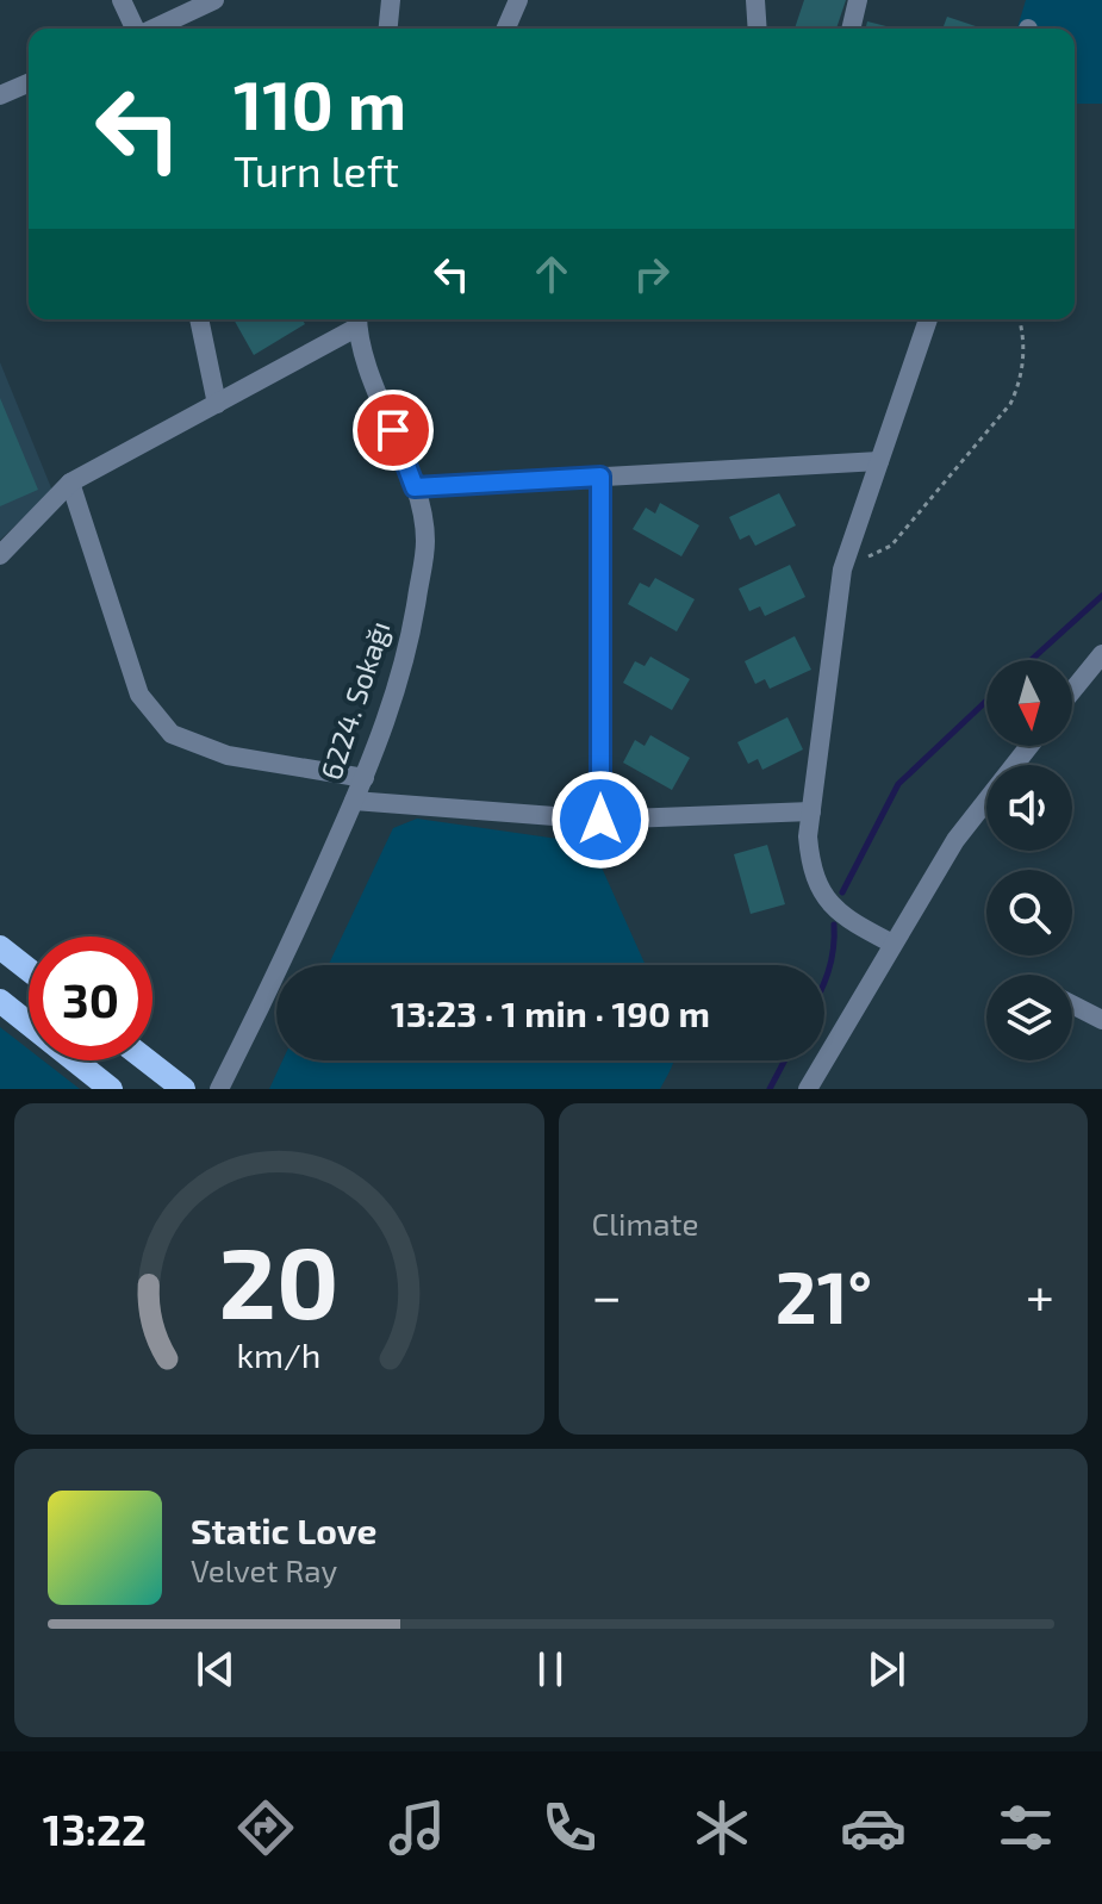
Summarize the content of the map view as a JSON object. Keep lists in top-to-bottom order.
{
  "streets": {
    "street": ["6224. Sokağı"]
  },
  "north": "bottom",
  "page": {
    "turn": ["110 m", "Turn left"],
    "limit": "30",
    "trip": "13:23 · 1 min · 190 m",
    "tile": "Climate",
    "heat": ["−", "21°", "+"],
    "song": ["Static Love", "Velvet Ray"],
    "tabs": "13:22",
    "gauge": ["20", "km/h"]
  }
}
